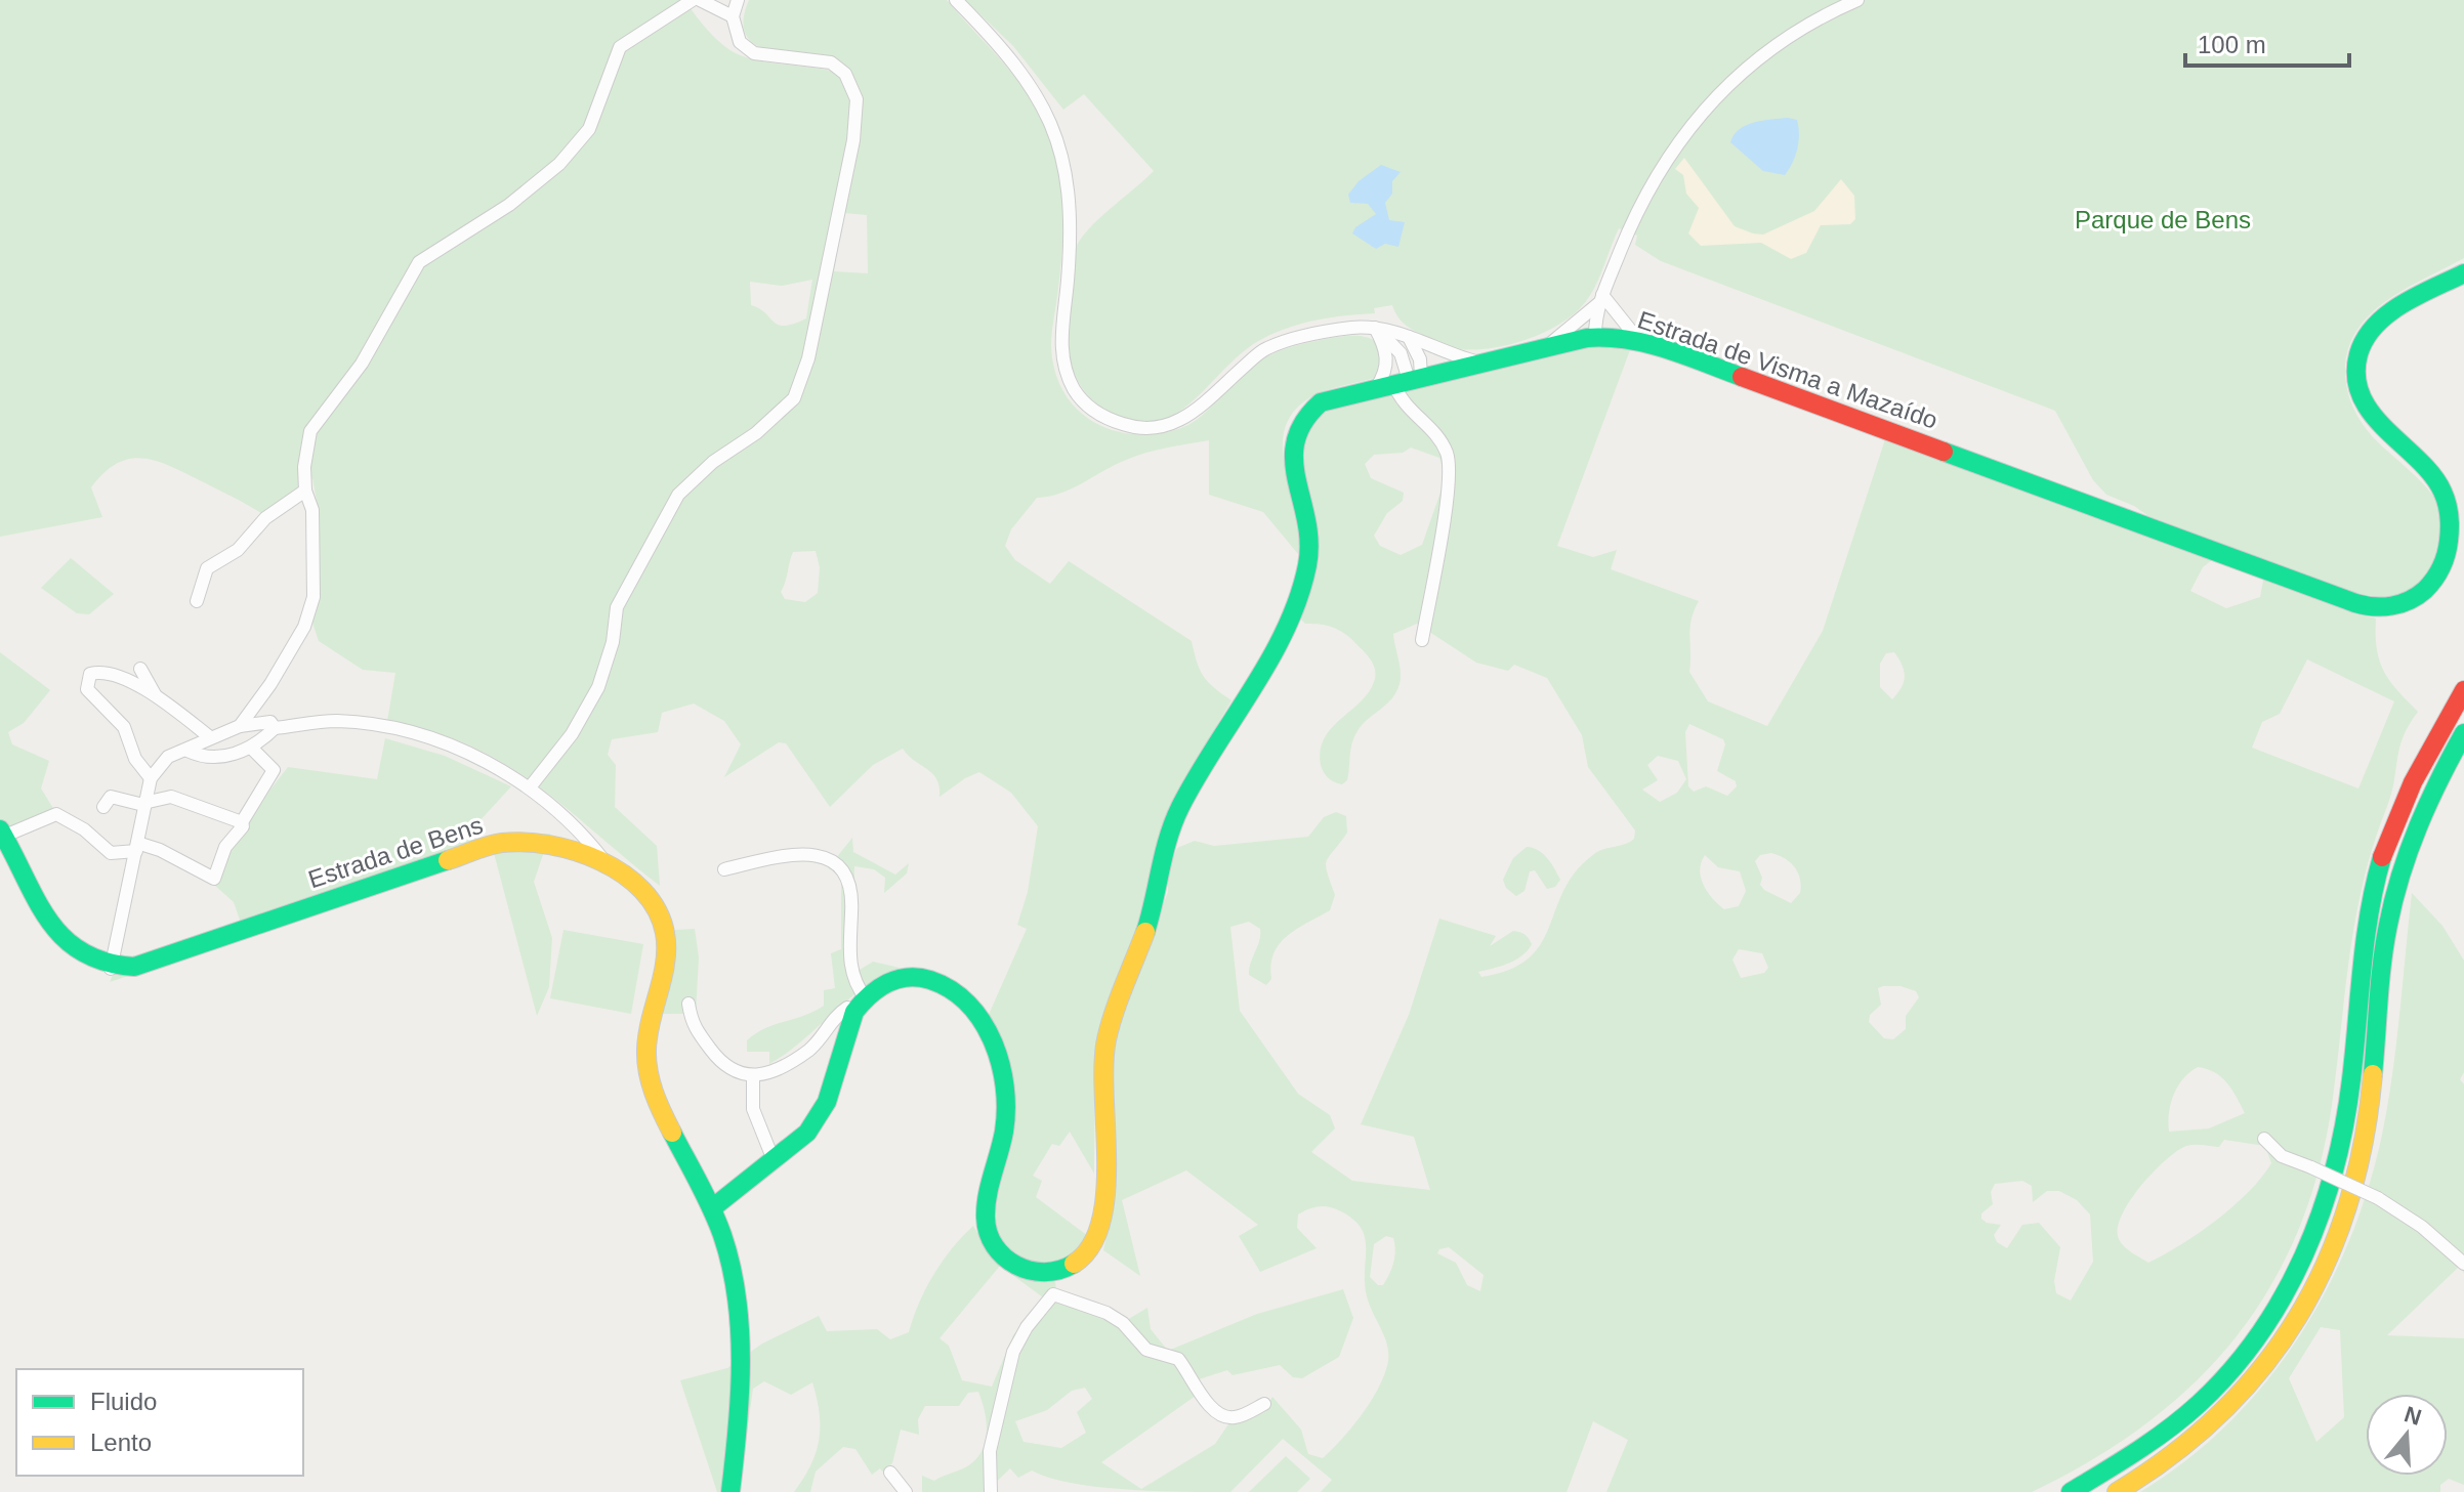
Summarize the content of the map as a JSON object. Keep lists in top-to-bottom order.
{
  "streets": {
    "main road": ["Estrada de Visma a Mazaído", "Estrada de Bens"]
  },
  "parks": ["Parque de Bens"],
  "legend": ["Fluido", "Lento"],
  "scale_bar": "100 m",
  "north": "top"
}
